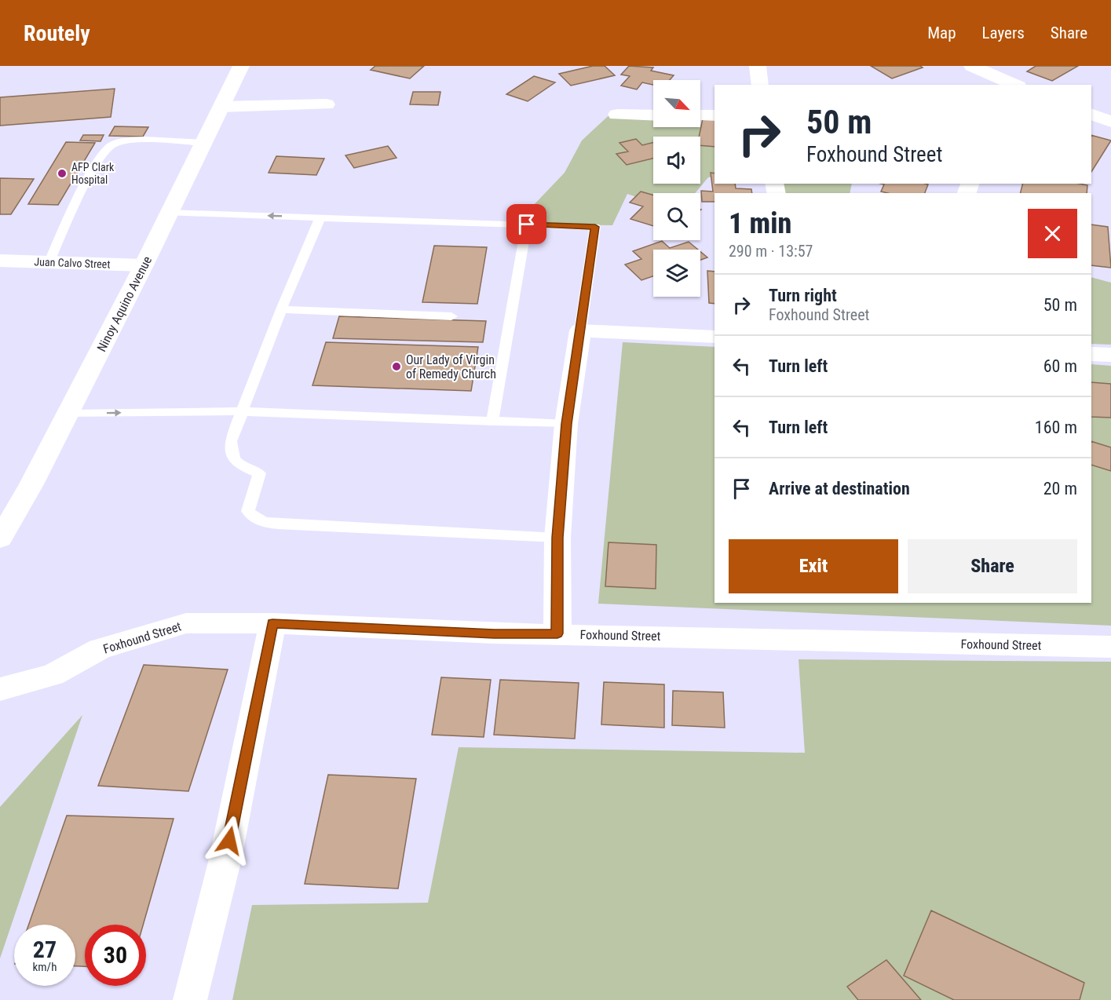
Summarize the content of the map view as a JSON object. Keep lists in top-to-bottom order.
{
  "streets": {
    "street": ["Juan Calvo Street", "Ninoy Aquino Avenue", "Foxhound Street"]
  },
  "crossings": [
    ["Juan Calvo Street", "Ninoy Aquino Avenue"]
  ],
  "places": ["AFP Clark Hospital", "Our Lady of Virgin of Remedy Church"],
  "north": "bottom right",
  "page": {
    "header": "Routely",
    "nav": ["Map", "Layers", "Share"],
    "turn": ["50 m", "Foxhound Street"],
    "heading": ["1 min", "290 m · 13:57"],
    "list": [
      {
        "name": "Turn right",
        "note": "Foxhound Street",
        "value": "50 m"
      },
      {
        "name": "Turn left",
        "value": "60 m"
      },
      {
        "name": "Turn left",
        "value": "160 m"
      },
      {
        "name": "Arrive at destination",
        "value": "20 m"
      }
    ],
    "buttons": ["Exit", "Share"],
    "speed": "27 km/h",
    "limit": "30"
  }
}
